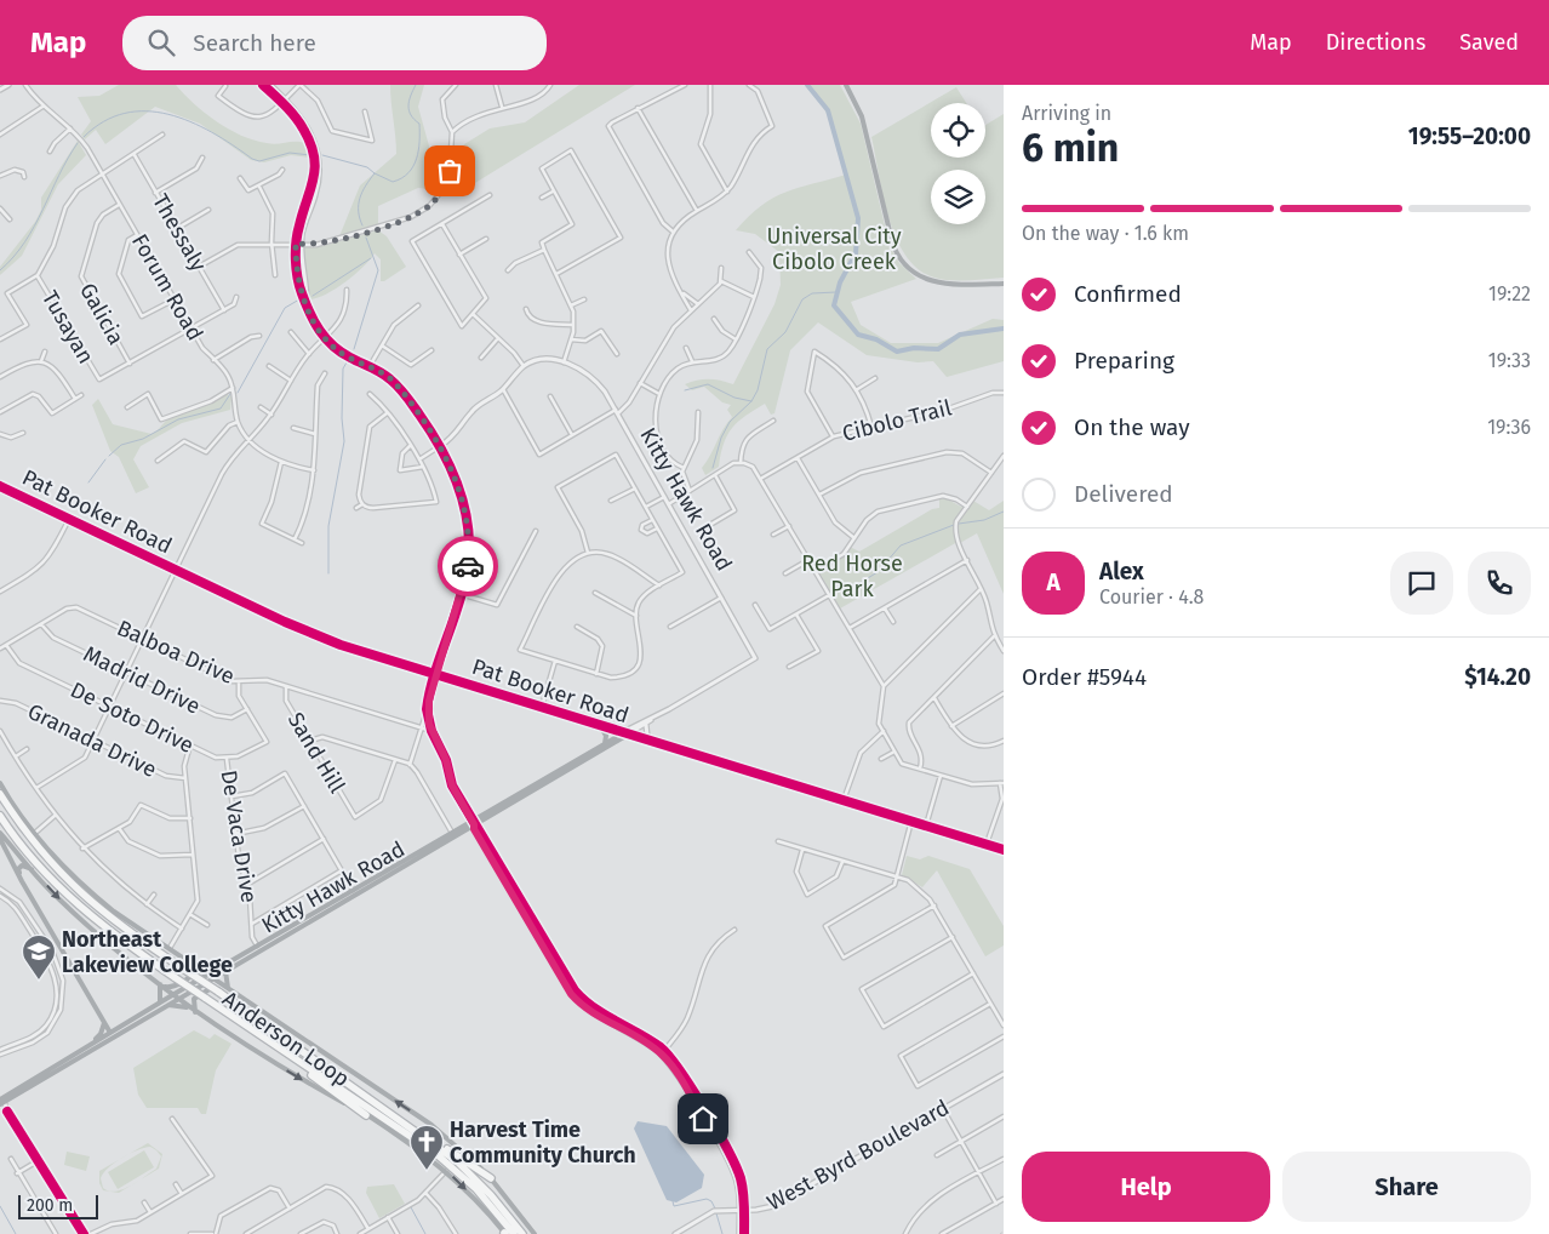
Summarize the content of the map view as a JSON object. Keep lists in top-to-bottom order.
{
  "streets": {
    "highway": ["Anderson Loop"],
    "main road": ["Kitty Hawk Road", "Pat Booker Road"],
    "street": [
      "Thessaly",
      "Forum Road",
      "Galicia",
      "Tusayan",
      "Cibolo Trail",
      "Balboa Drive",
      "Madrid Drive",
      "De Soto Drive",
      "Granada Drive",
      "Sand Hill",
      "De Vaca Drive",
      "West Byrd Boulevard"
    ]
  },
  "crossings": [
    ["Forum Road", "Galicia"],
    ["Galicia", "Tusayan"],
    ["Kitty Hawk Road", "Pat Booker Road"],
    ["Kitty Hawk Road", "De Vaca Drive"],
    ["Balboa Drive", "Madrid Drive"],
    ["Balboa Drive", "De Soto Drive"],
    ["Balboa Drive", "Sand Hill"],
    ["De Soto Drive", "De Vaca Drive"]
  ],
  "parks": ["Universal City Cibolo Creek", "Red Horse Park"],
  "places": {
    "school or university": ["Northeast Lakeview College"],
    "church": ["Harvest Time Community Church"]
  },
  "scale_bar": "200 m",
  "page": {
    "header": "Map",
    "search": "Search here",
    "nav": ["Map", "Directions", "Saved"],
    "heading": ["6 min", "Arriving in", "19:55–20:00"],
    "panel": [
      "Alex",
      "Courier · 4.8",
      "Order #5944",
      "$14.20"
    ],
    "bar": "On the way · 1.6 km",
    "list": [
      ["Confirmed", "19:22"],
      ["Preparing", "19:33"],
      ["On the way", "19:36"],
      "Delivered"
    ],
    "round": "A",
    "buttons": ["Help", "Share"],
    "scale": "200 m"
  }
}
